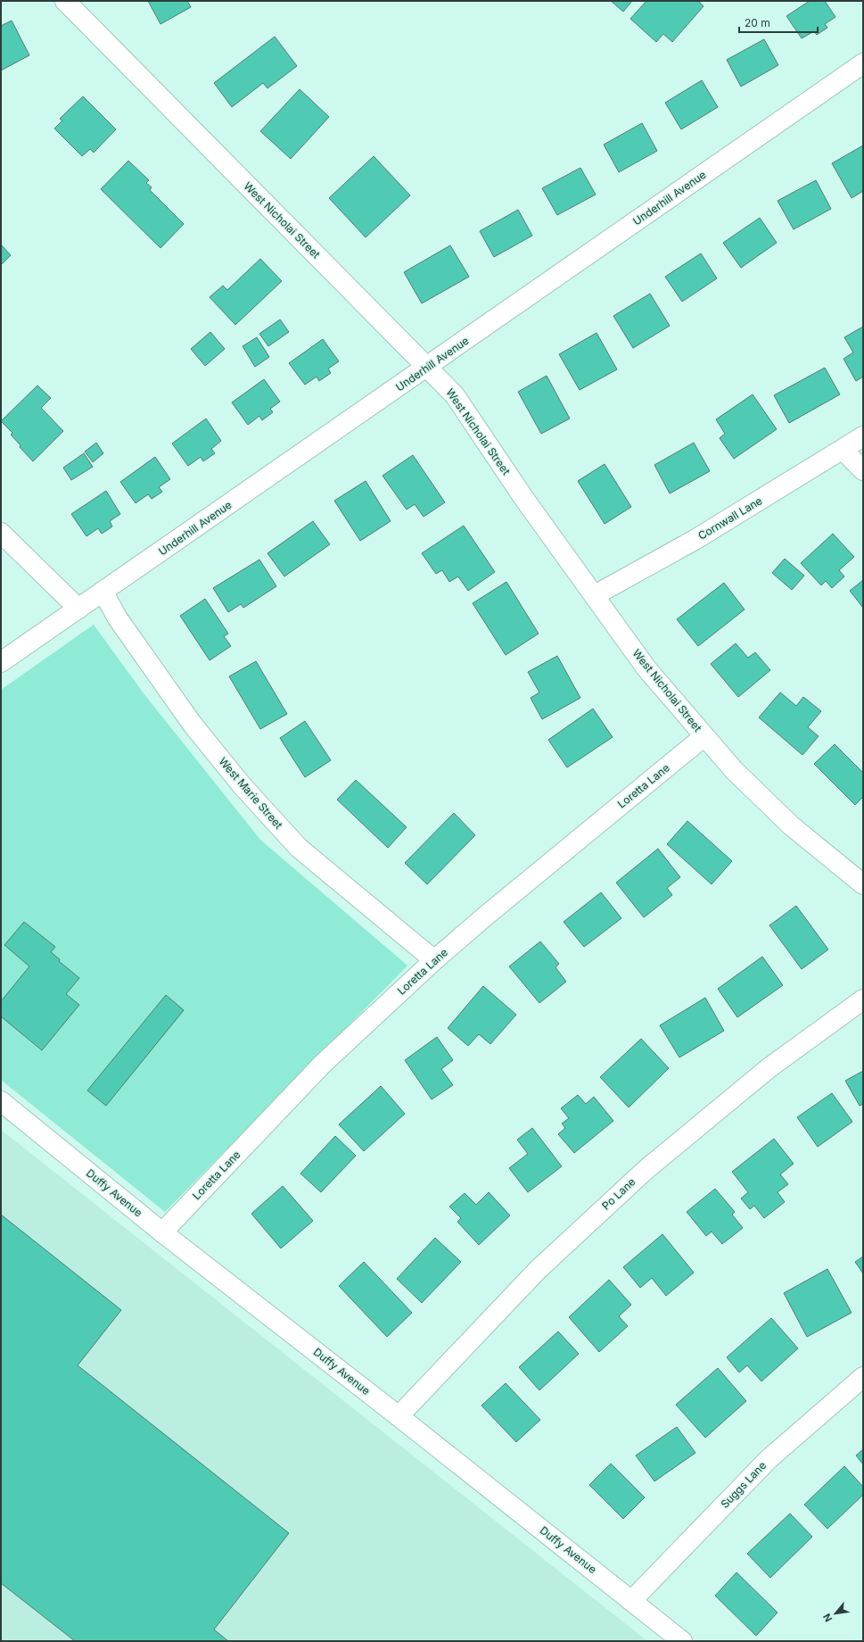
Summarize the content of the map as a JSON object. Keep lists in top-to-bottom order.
{
  "streets": {
    "street": [
      "Underhill Avenue",
      "West Nicholai Street",
      "Cornwall Lane",
      "Loretta Lane",
      "West Marie Street",
      "Duffy Avenue",
      "Po Lane",
      "Suggs Lane"
    ]
  },
  "crossings": [
    ["Underhill Avenue", "West Nicholai Street"],
    ["Underhill Avenue", "West Marie Street"],
    ["West Nicholai Street", "Cornwall Lane"],
    ["West Nicholai Street", "Loretta Lane"],
    ["Loretta Lane", "West Marie Street"],
    ["Loretta Lane", "Duffy Avenue"],
    ["Duffy Avenue", "Po Lane"],
    ["Duffy Avenue", "Suggs Lane"]
  ],
  "scale_bar": "20 m",
  "north": "bottom left"
}
